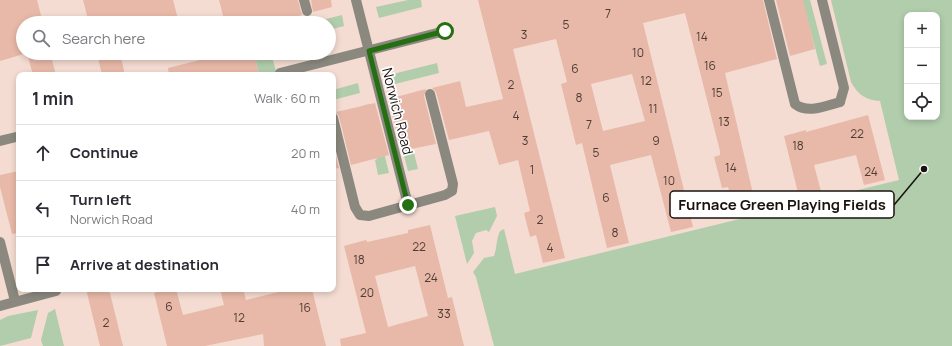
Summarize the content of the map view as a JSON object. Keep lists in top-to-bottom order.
{
  "streets": {
    "street": ["Norwich Road"]
  },
  "places": ["Furnace Green Playing Fields"],
  "house_numbers": [
    "7",
    "5",
    "3",
    "14",
    "10",
    "16",
    "6",
    "12",
    "2",
    "15",
    "8",
    "11",
    "4",
    "13",
    "7",
    "22",
    "3",
    "9",
    "18",
    "5",
    "14",
    "1",
    "24",
    "10",
    "6",
    "2",
    "8",
    "22",
    "4",
    "18",
    "24",
    "20",
    "6",
    "16",
    "33",
    "12",
    "2"
  ],
  "page": {
    "map_buttons": ["+", "−"],
    "search": "Search here",
    "heading": ["1 min", "Walk · 60 m"],
    "list": [
      ["Continue", "20 m"],
      ["Turn left", "Norwich Road", "40 m"],
      "Arrive at destination"
    ]
  }
}
